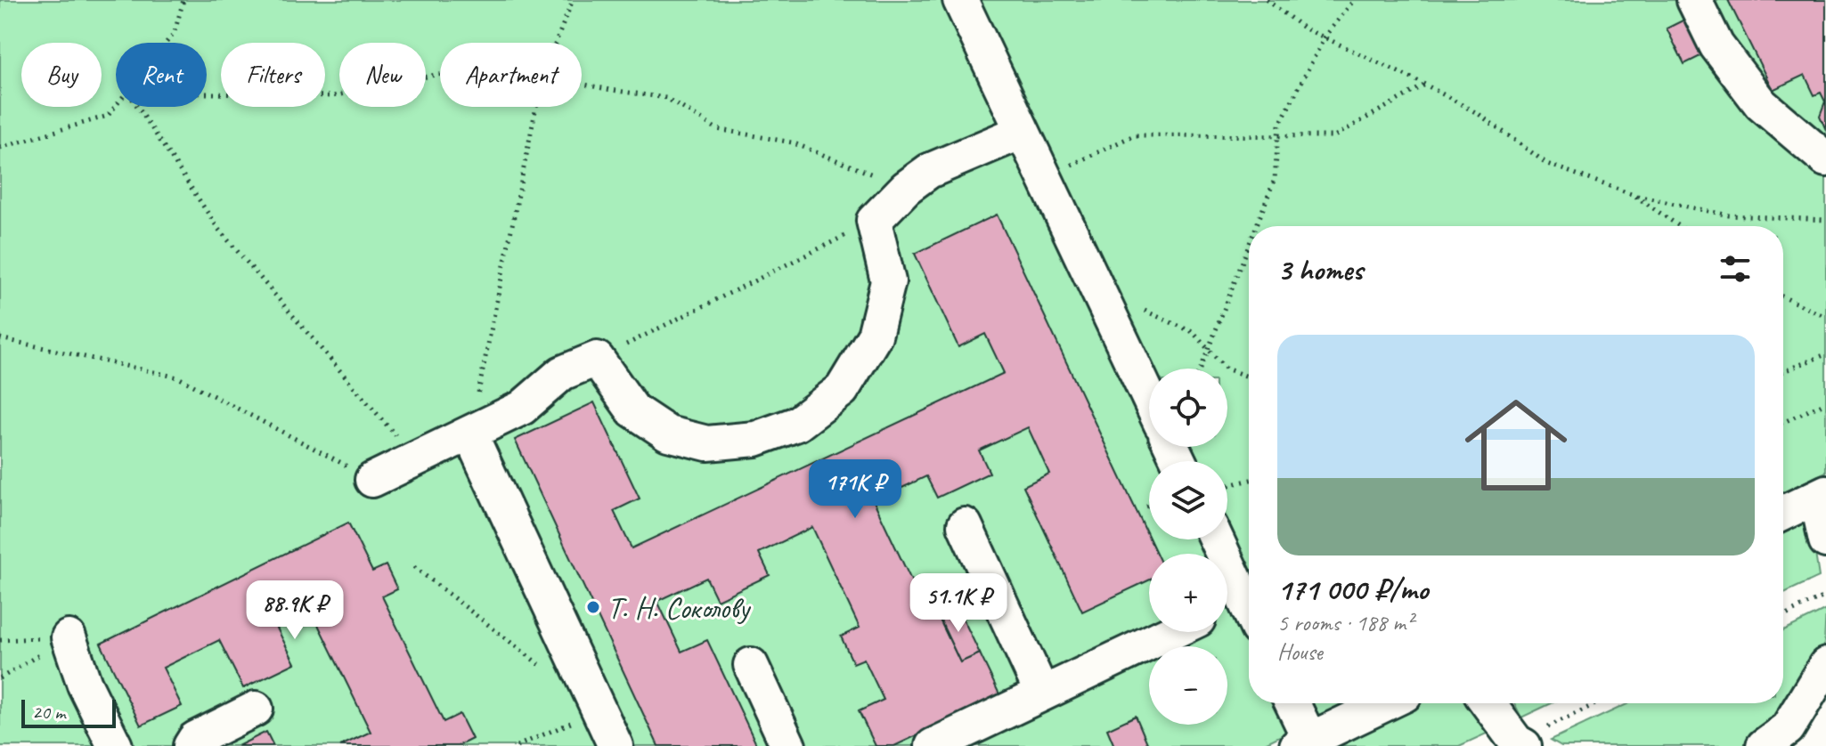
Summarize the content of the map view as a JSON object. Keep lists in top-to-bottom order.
{
  "places": ["Т. Н. Соколову"],
  "scale_bar": "20 m",
  "page": {
    "chip": [
      "Buy",
      "Rent",
      "Filters",
      "New",
      "Apartment"
    ],
    "heading": "3 homes",
    "list": [
      {
        "name": "171 000 ₽/mo",
        "note": "5 rooms · 188 m² · House"
      }
    ],
    "map_buttons": ["+", "−"],
    "price": ["171K ₽", "51.1K ₽", "88.9K ₽"],
    "scale": "20 m"
  }
}
